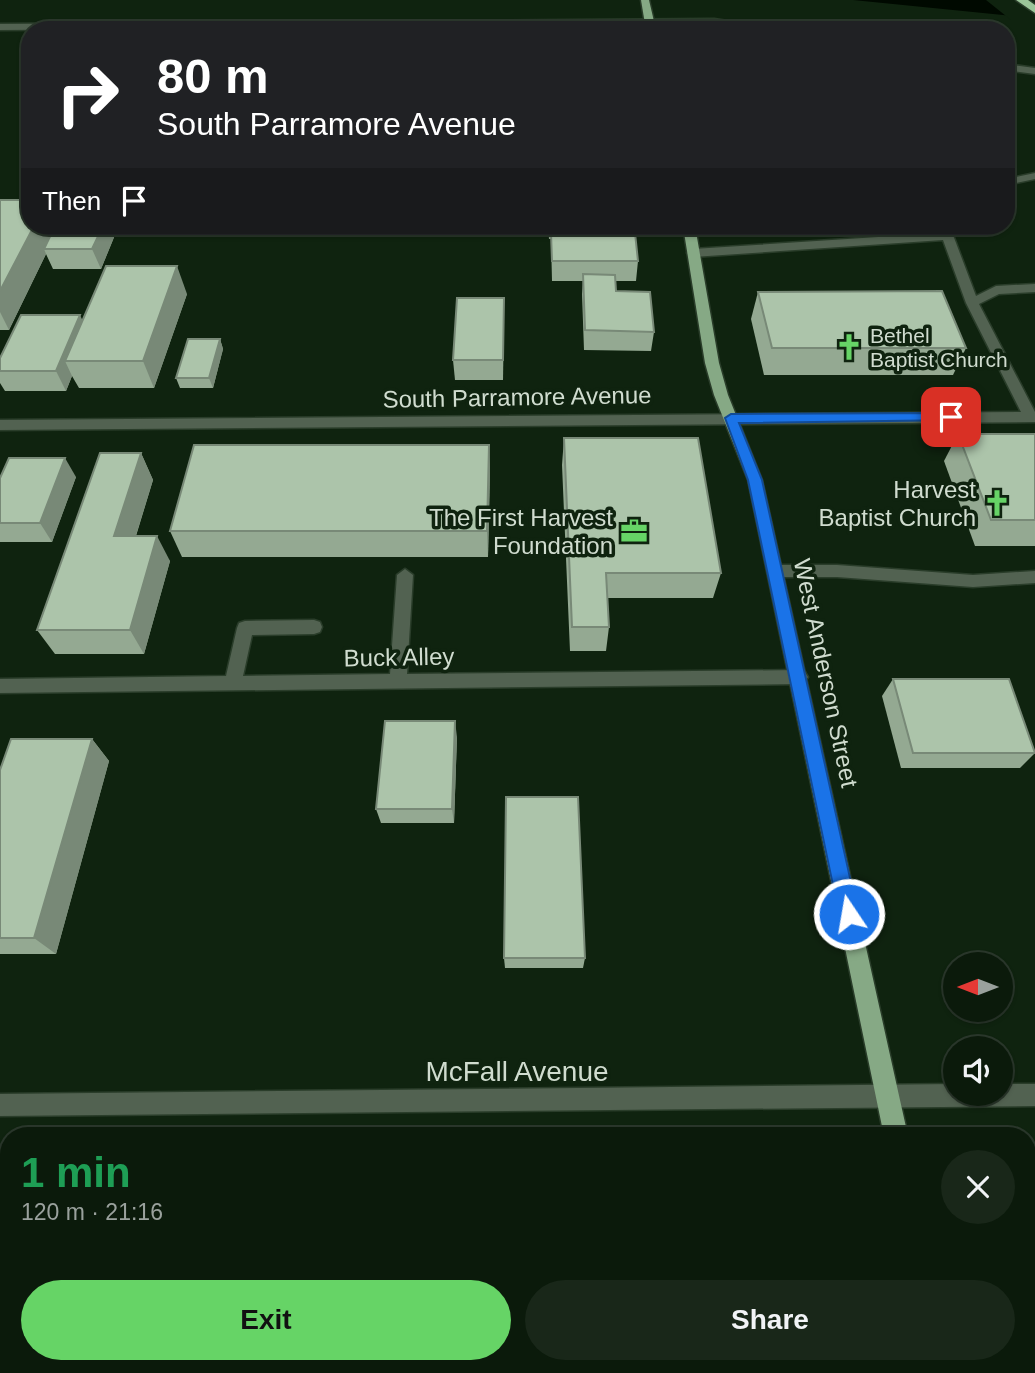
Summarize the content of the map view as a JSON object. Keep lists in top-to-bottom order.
{
  "streets": {
    "main road": ["West Anderson Street"],
    "street": ["South Parramore Avenue", "Buck Alley", "McFall Avenue"]
  },
  "crossings": [
    ["South Parramore Avenue", "West Anderson Street"],
    ["Buck Alley", "West Anderson Street"],
    ["West Anderson Street", "McFall Avenue"]
  ],
  "places": {
    "church": ["Bethel Baptist Church", "Harvest Baptist Church"],
    "office": ["The First Harvest Foundation"]
  },
  "north": "left",
  "page": {
    "turn": ["80 m", "South Parramore Avenue"],
    "then": "Then",
    "heading": ["1 min", "120 m · 21:16"],
    "buttons": ["Exit", "Share"]
  }
}
